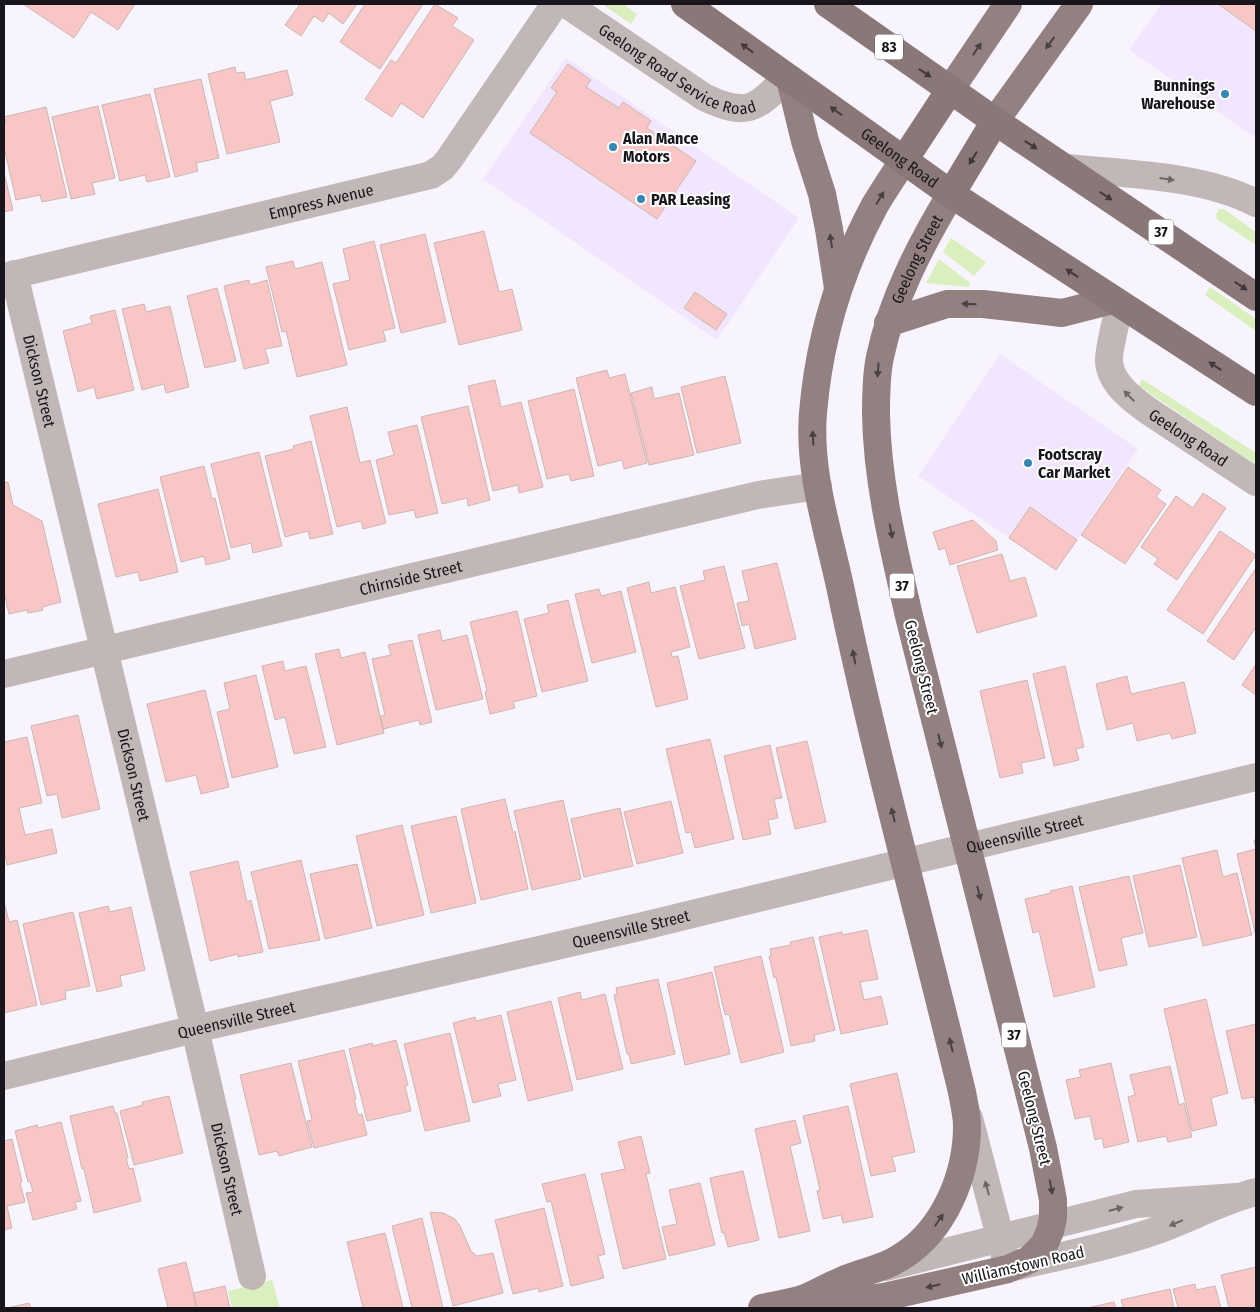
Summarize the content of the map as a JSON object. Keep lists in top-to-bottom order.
{
  "streets": {
    "highway": [
      "83",
      "Geelong Road",
      "37",
      "Geelong Street"
    ],
    "main road": ["Williamstown Road"],
    "street": [
      "Geelong Road Service Road",
      "Empress Avenue",
      "Dickson Street",
      "Chirnside Street",
      "Queensville Street"
    ]
  },
  "crossings": [
    ["83", "37"],
    ["Geelong Road Service Road", "Geelong Road"],
    ["Geelong Road", "37"],
    ["Geelong Road", "Geelong Street"],
    ["Empress Avenue", "Dickson Street"],
    ["37", "Geelong Street"],
    ["37", "Chirnside Street"],
    ["37", "Queensville Street"],
    ["37", "Williamstown Road"],
    ["Geelong Street", "Queensville Street"],
    ["Geelong Street", "Williamstown Road"],
    ["Dickson Street", "Chirnside Street"],
    ["Dickson Street", "Queensville Street"]
  ],
  "places": [
    "Bunnings Warehouse",
    "Alan Mance Motors",
    "PAR Leasing",
    "Footscray Car Market"
  ]
}
